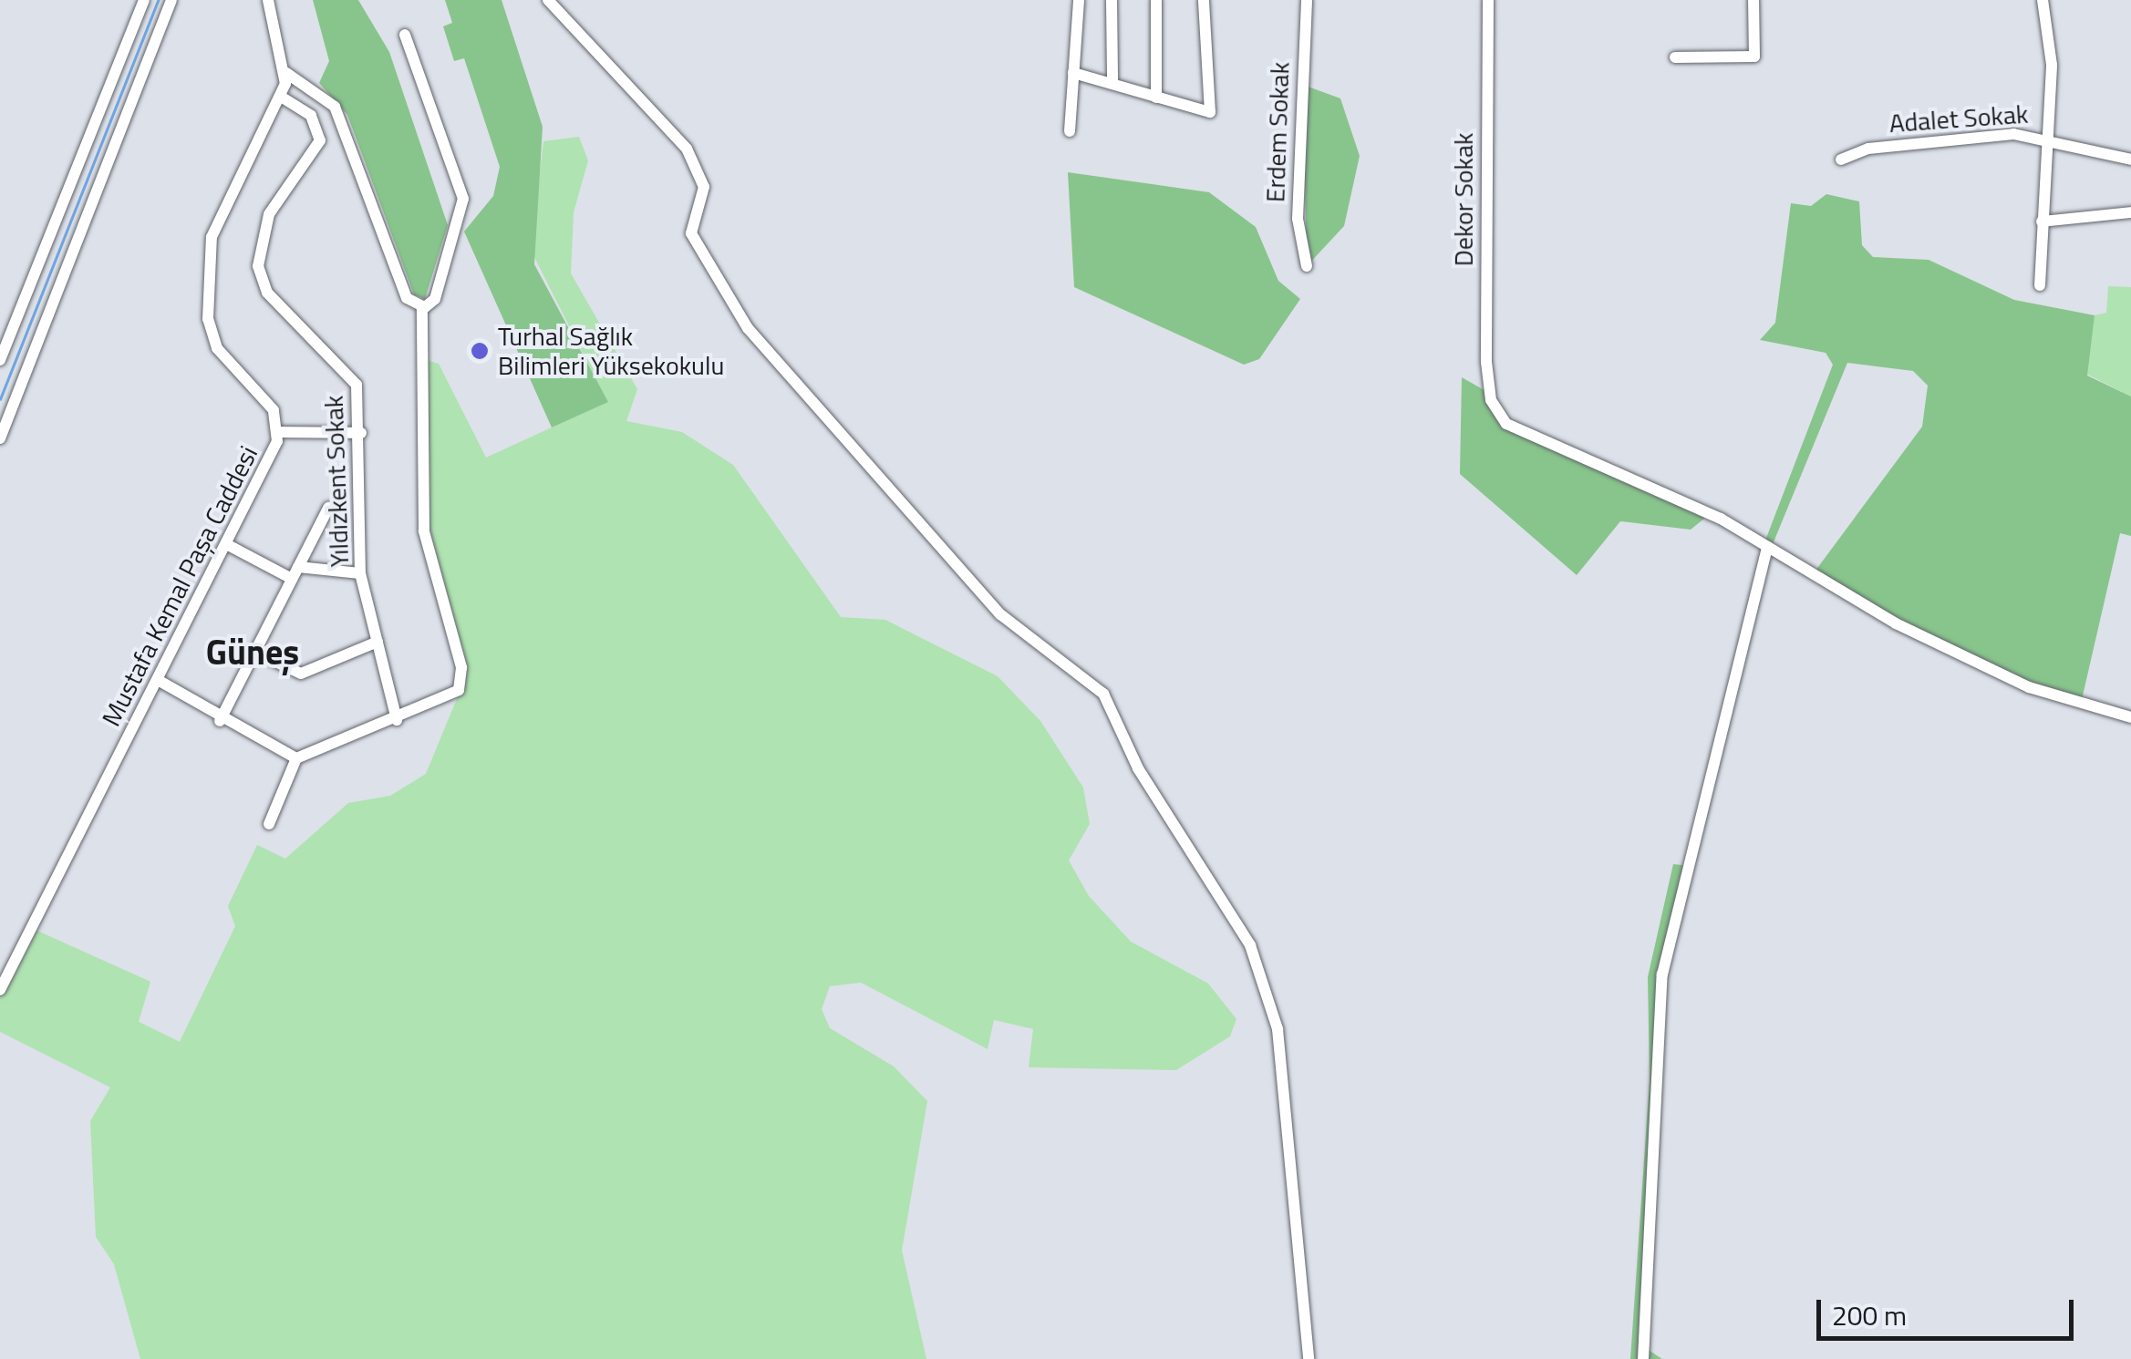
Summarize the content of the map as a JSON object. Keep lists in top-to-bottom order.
{
  "streets": {
    "street": [
      "Adalet Sokak",
      "Erdem Sokak",
      "Dekor Sokak",
      "Yıldızkent Sokak",
      "Mustafa Kemal Paşa Caddesi"
    ]
  },
  "crossings": [
    ["Yıldızkent Sokak", "Mustafa Kemal Paşa Caddesi"]
  ],
  "districts": ["Güneş"],
  "places": ["Turhal Sağlık Bilimleri Yüksekokulu"],
  "scale_bar": "200 m"
}
